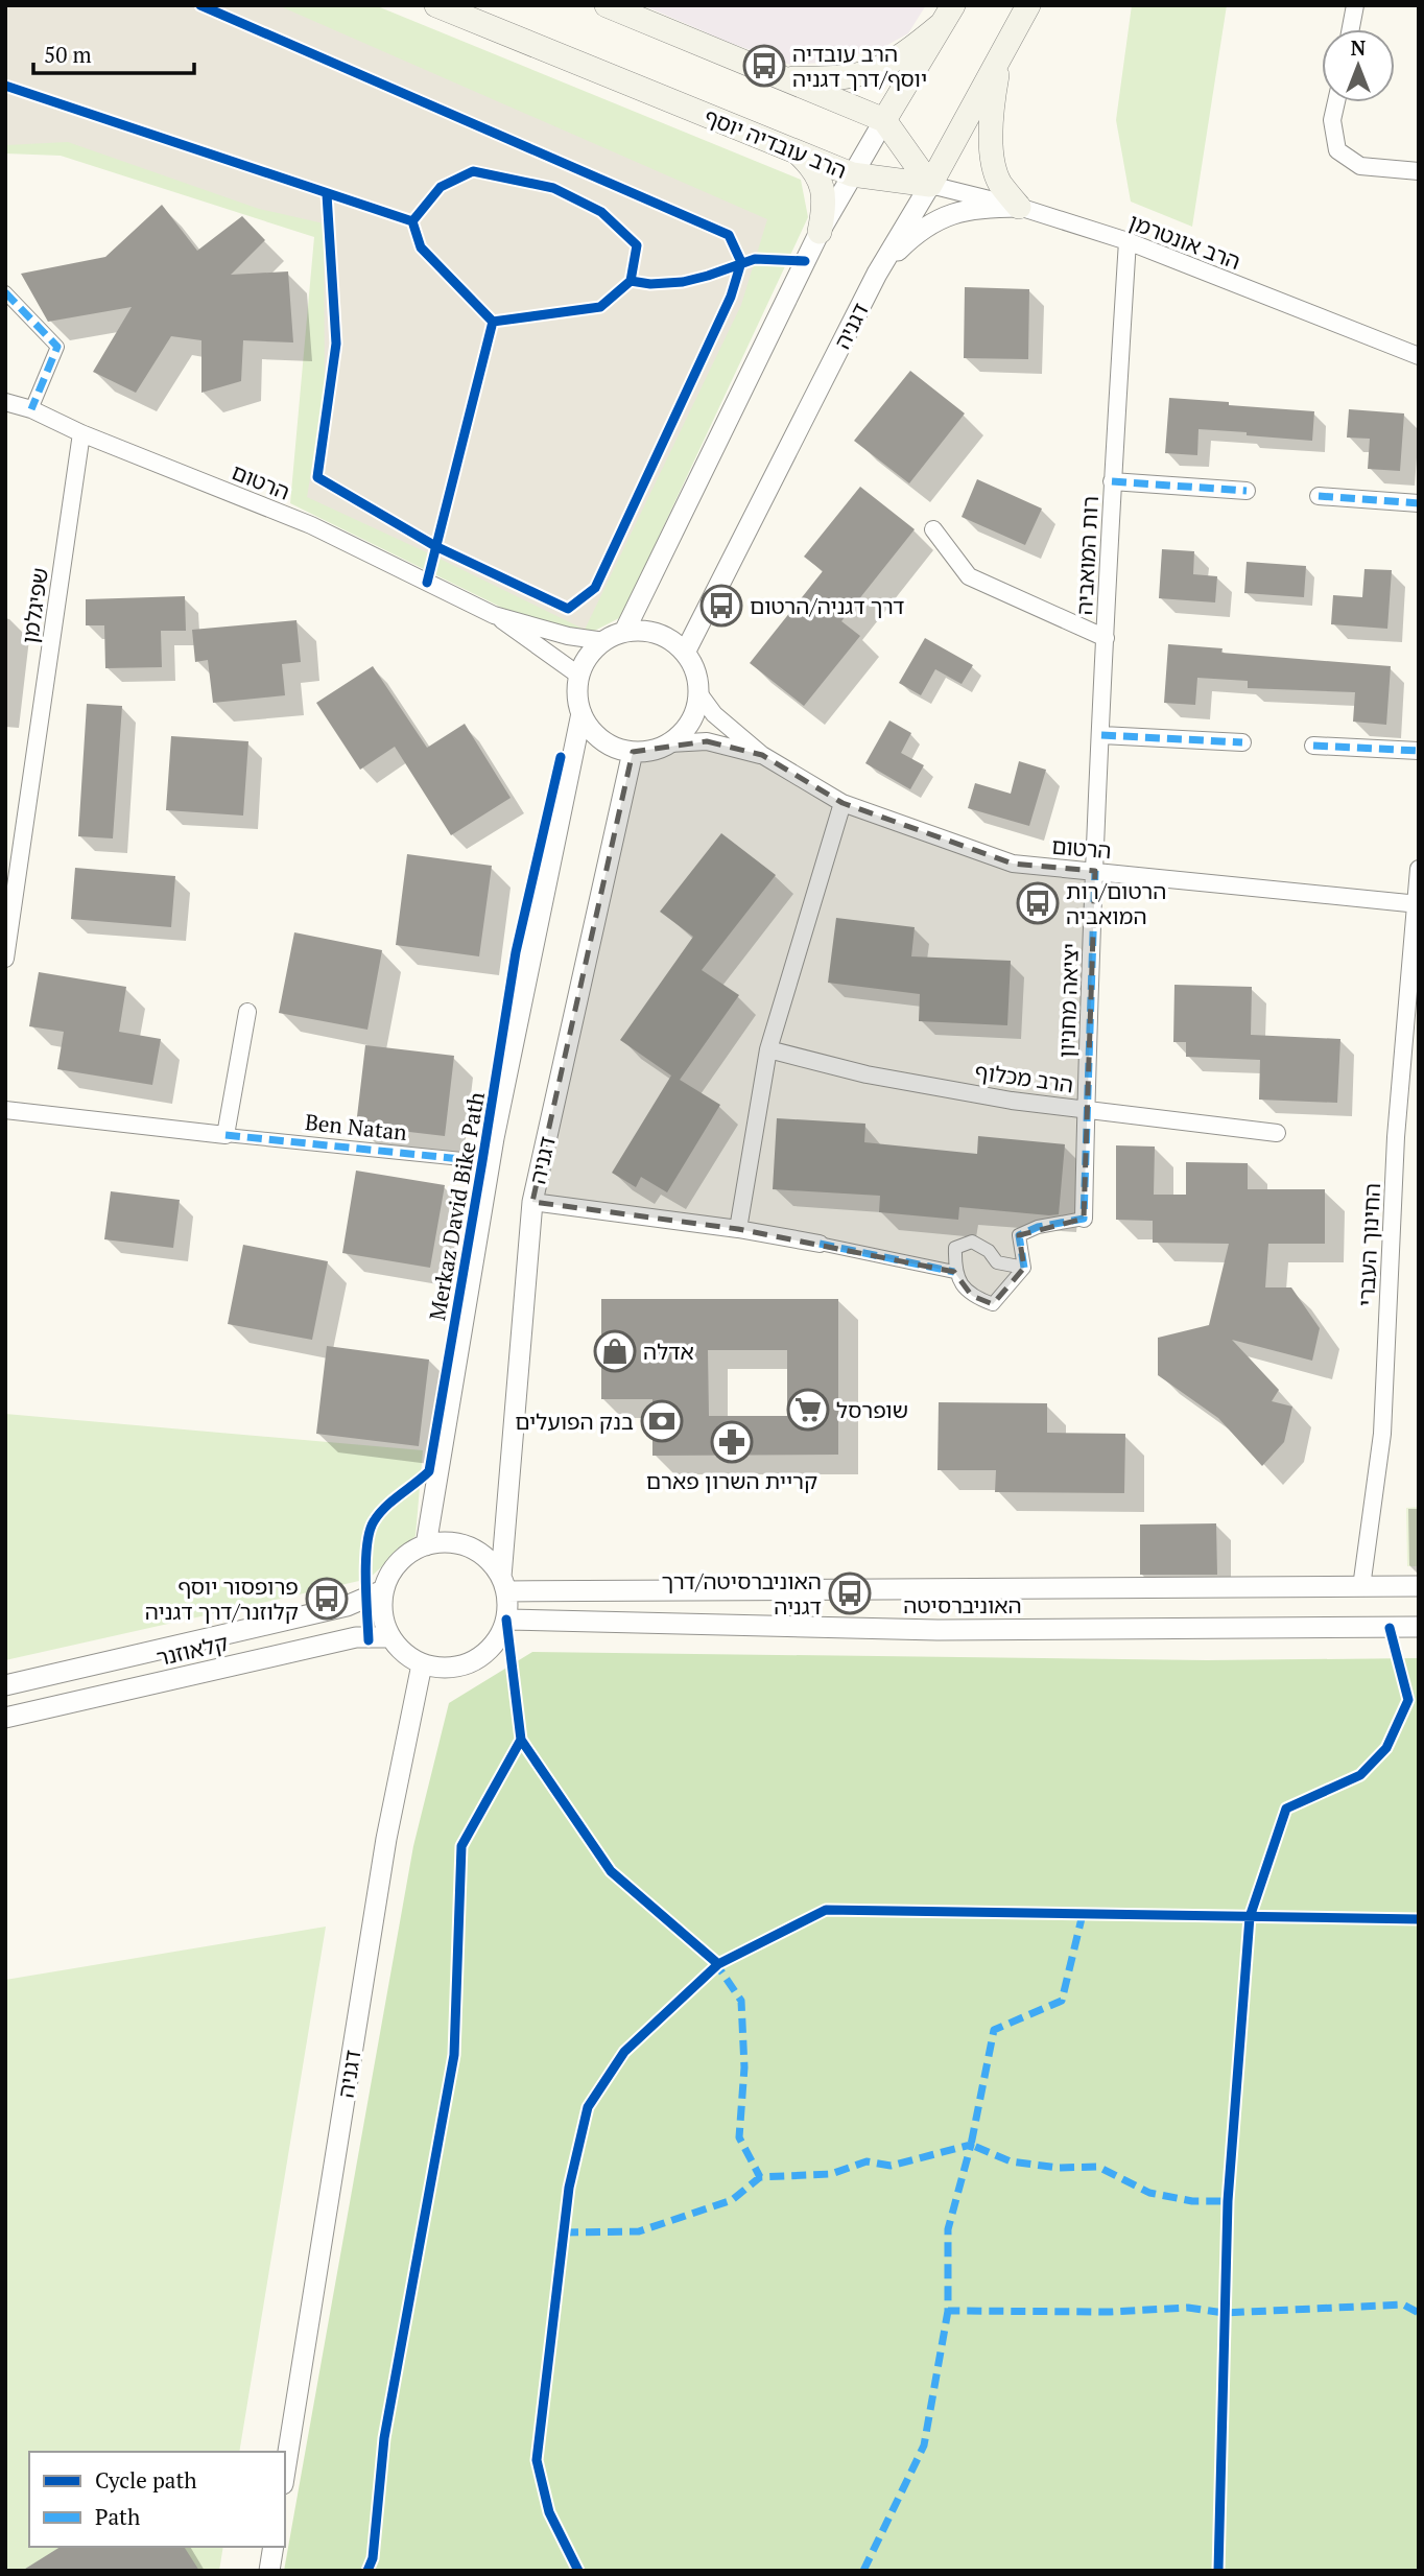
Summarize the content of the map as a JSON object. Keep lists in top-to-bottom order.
{
  "streets": {
    "main road": ["הרב עובדיה יוסף", "דגניה"],
    "street": [
      "הרב אונטרמן",
      "הרטום",
      "רות המואביה",
      "שפיגלמן",
      "יציאה מחניון",
      "הרב מכלוף",
      "Ben Natan",
      "החינוך העברי",
      "האוניברסיטה",
      "קלאוזנר"
    ],
    "cycle path": ["Merkaz David Bike Path"]
  },
  "crossings": [
    ["הרב עובדיה יוסף", "הרב אונטרמן"],
    ["הרב עובדיה יוסף", "דגניה"],
    ["הרב אונטרמן", "דגניה"],
    ["הרב אונטרמן", "רות המואביה"],
    ["דגניה", "הרטום"],
    ["דגניה", "האוניברסיטה"],
    ["דגניה", "קלאוזנר"],
    ["הרטום", "רות המואביה"],
    ["הרטום", "שפיגלמן"],
    ["הרטום", "יציאה מחניון"],
    ["הרטום", "החינוך העברי"],
    ["רות המואביה", "יציאה מחניון"],
    ["יציאה מחניון", "הרב מכלוף"],
    ["החינוך העברי", "האוניברסיטה"],
    ["האוניברסיטה", "קלאוזנר"]
  ],
  "places": {
    "bus stop": [
      "הרב עובדיה יוסף/דרך דגניה",
      "דרך דגניה/הרטום",
      "הרטום/רות המואביה",
      "האוניברסיטה/דרך דגניה",
      "פרופסור יוסף קלוזנר/דרך דגניה"
    ],
    "shop": ["אדלה"],
    "supermarket": ["שופרסל"],
    "bank": ["בנק הפועלים"],
    "pharmacy": ["קריית השרון פארם"]
  },
  "legend": ["Cycle path", "Path"],
  "scale_bar": "50 m",
  "north": "top"
}
